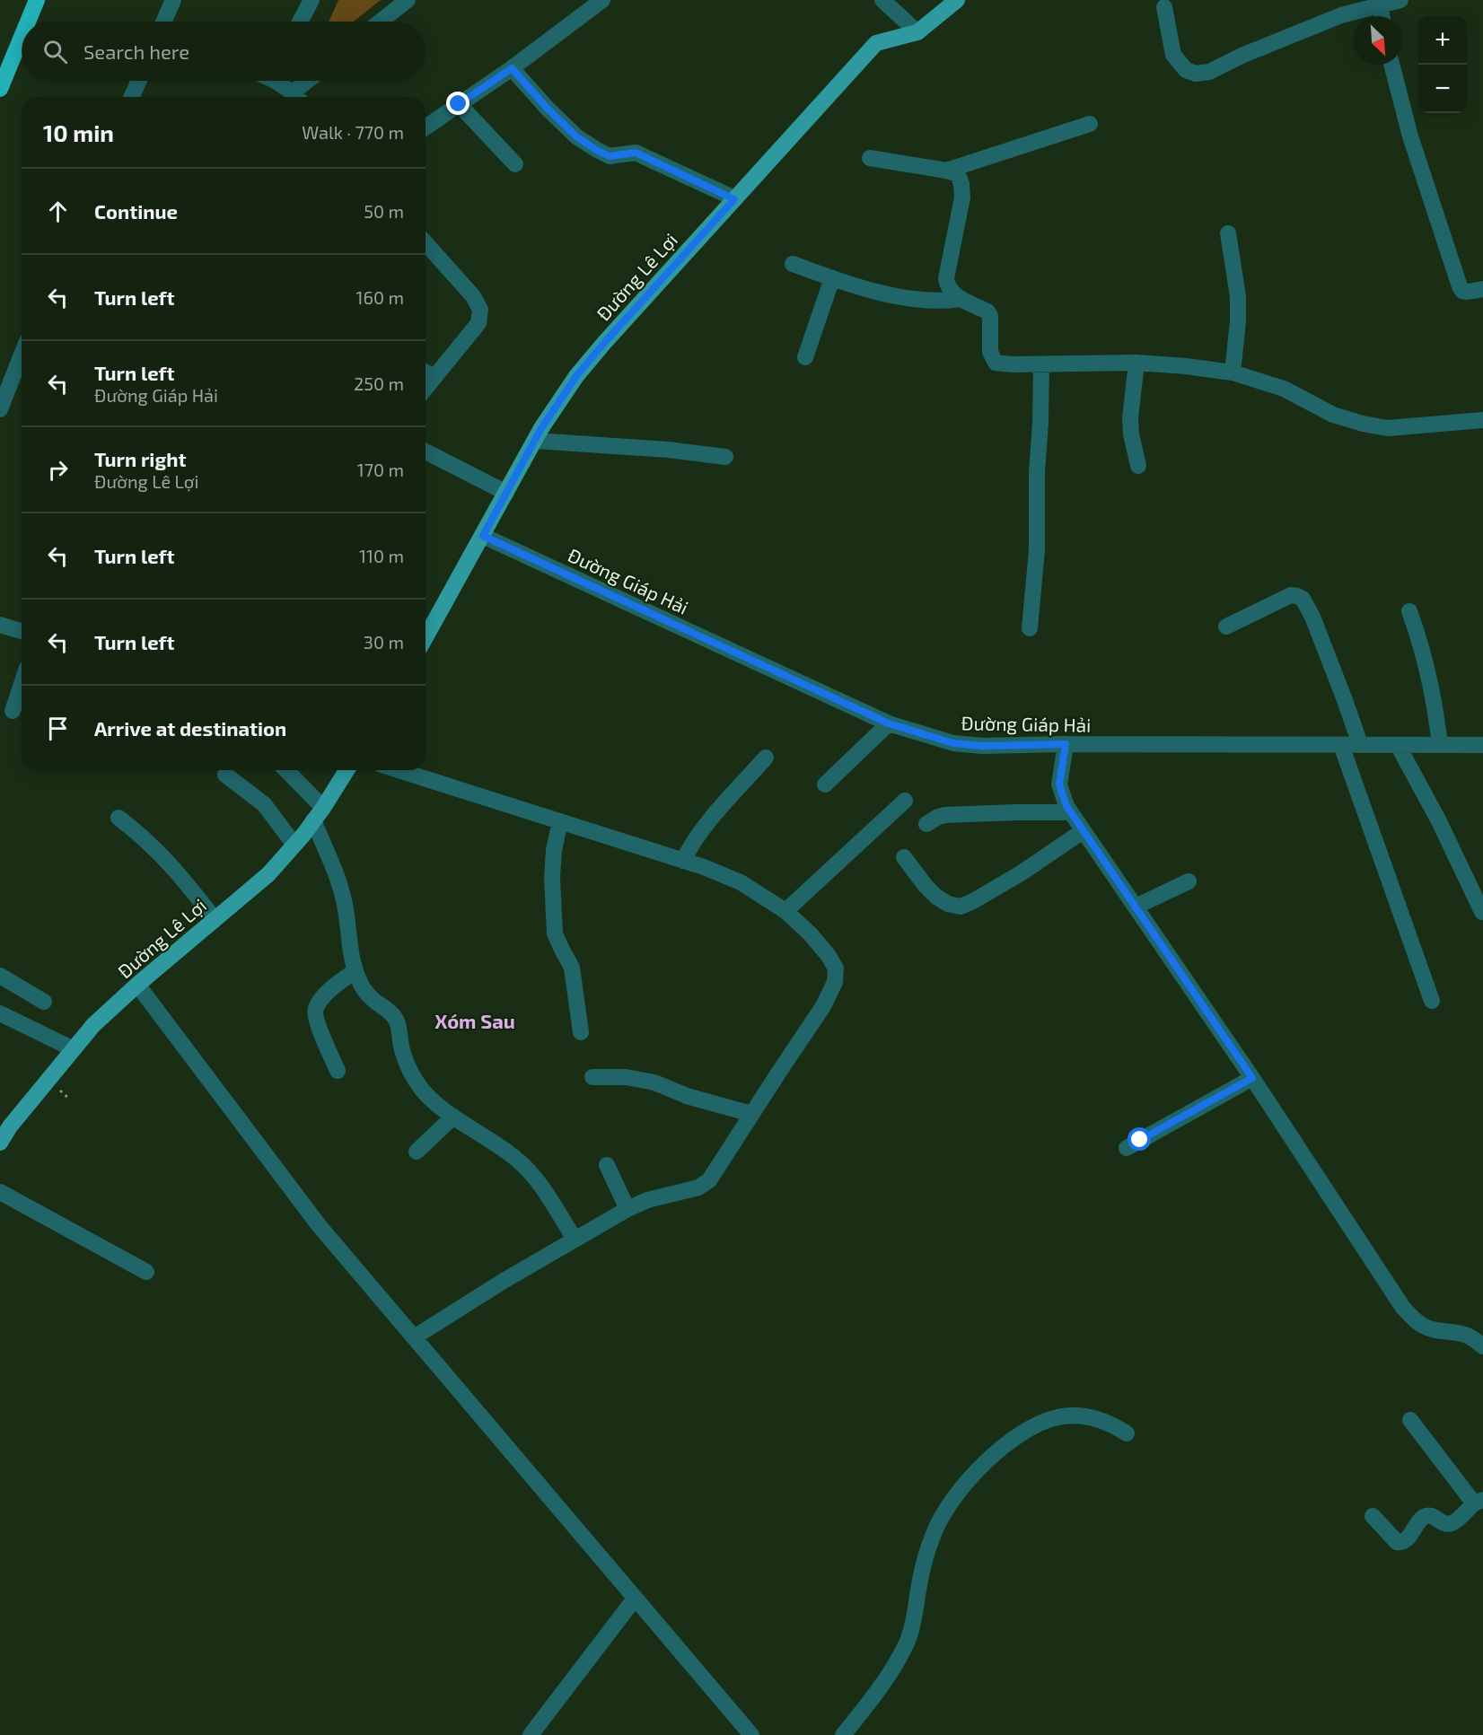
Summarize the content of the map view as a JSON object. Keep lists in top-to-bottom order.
{
  "streets": {
    "main road": ["Đường Lê Lợi"],
    "street": ["Đường Giáp Hải"]
  },
  "crossings": [
    ["Đường Lê Lợi", "Đường Giáp Hải"]
  ],
  "districts": ["Xóm Sau"],
  "north": "bottom right",
  "page": {
    "map_buttons": ["+", "−"],
    "search": "Search here",
    "heading": ["10 min", "Walk · 770 m"],
    "list": [
      ["Continue", "50 m"],
      ["Turn left", "160 m"],
      ["Turn left", "Đường Giáp Hải", "250 m"],
      ["Turn right", "Đường Lê Lợi", "170 m"],
      ["Turn left", "110 m"],
      ["Turn left", "30 m"],
      "Arrive at destination"
    ]
  }
}
